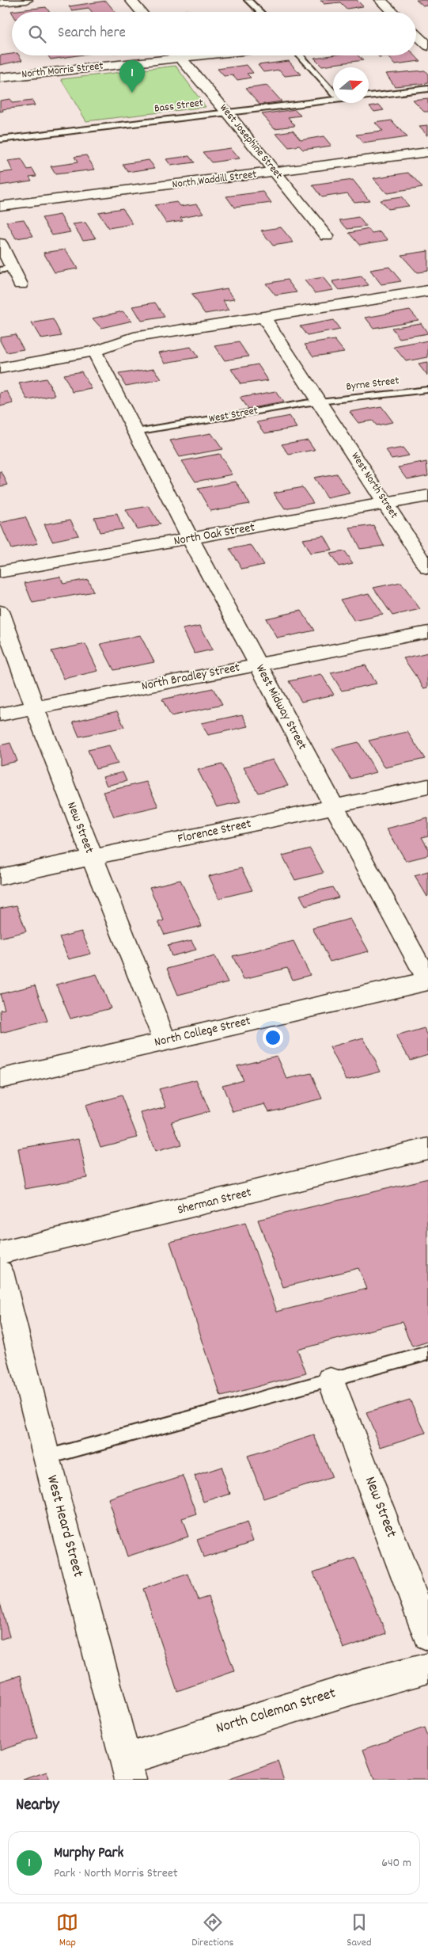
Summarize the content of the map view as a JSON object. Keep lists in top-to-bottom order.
{
  "streets": {
    "street": [
      "North Morris Street",
      "West Josephine Street",
      "North Waddill Street",
      "West North Street",
      "North Oak Street",
      "North Bradley Street",
      "West Midway Street",
      "New Street",
      "Florence Street",
      "North College Street",
      "Sherman Street",
      "West Heard Street",
      "North Coleman Street"
    ],
    "lane": ["Bass Street", "Byrne Street", "West Street"]
  },
  "crossings": [
    ["Bass Street", "West Josephine Street"],
    ["West Josephine Street", "North Waddill Street"],
    ["Byrne Street", "West Street"],
    ["Byrne Street", "West North Street"],
    ["West Street", "West North Street"],
    ["West Street", "West Midway Street"],
    ["West North Street", "North Oak Street"],
    ["North Oak Street", "West Midway Street"],
    ["North Bradley Street", "West Midway Street"],
    ["North Bradley Street", "New Street"],
    ["West Midway Street", "Florence Street"],
    ["West Midway Street", "North College Street"],
    ["New Street", "Florence Street"],
    ["New Street", "North College Street"],
    ["West Heard Street", "North Coleman Street"]
  ],
  "north": "right",
  "page": {
    "search": "Search here",
    "pins": "1",
    "heading": "Nearby",
    "list": [
      {
        "mark": "1",
        "name": "Murphy Park",
        "note": "Park · North Morris Street",
        "value": "640 m"
      }
    ],
    "nav": ["Map", "Directions", "Saved"]
  }
}
